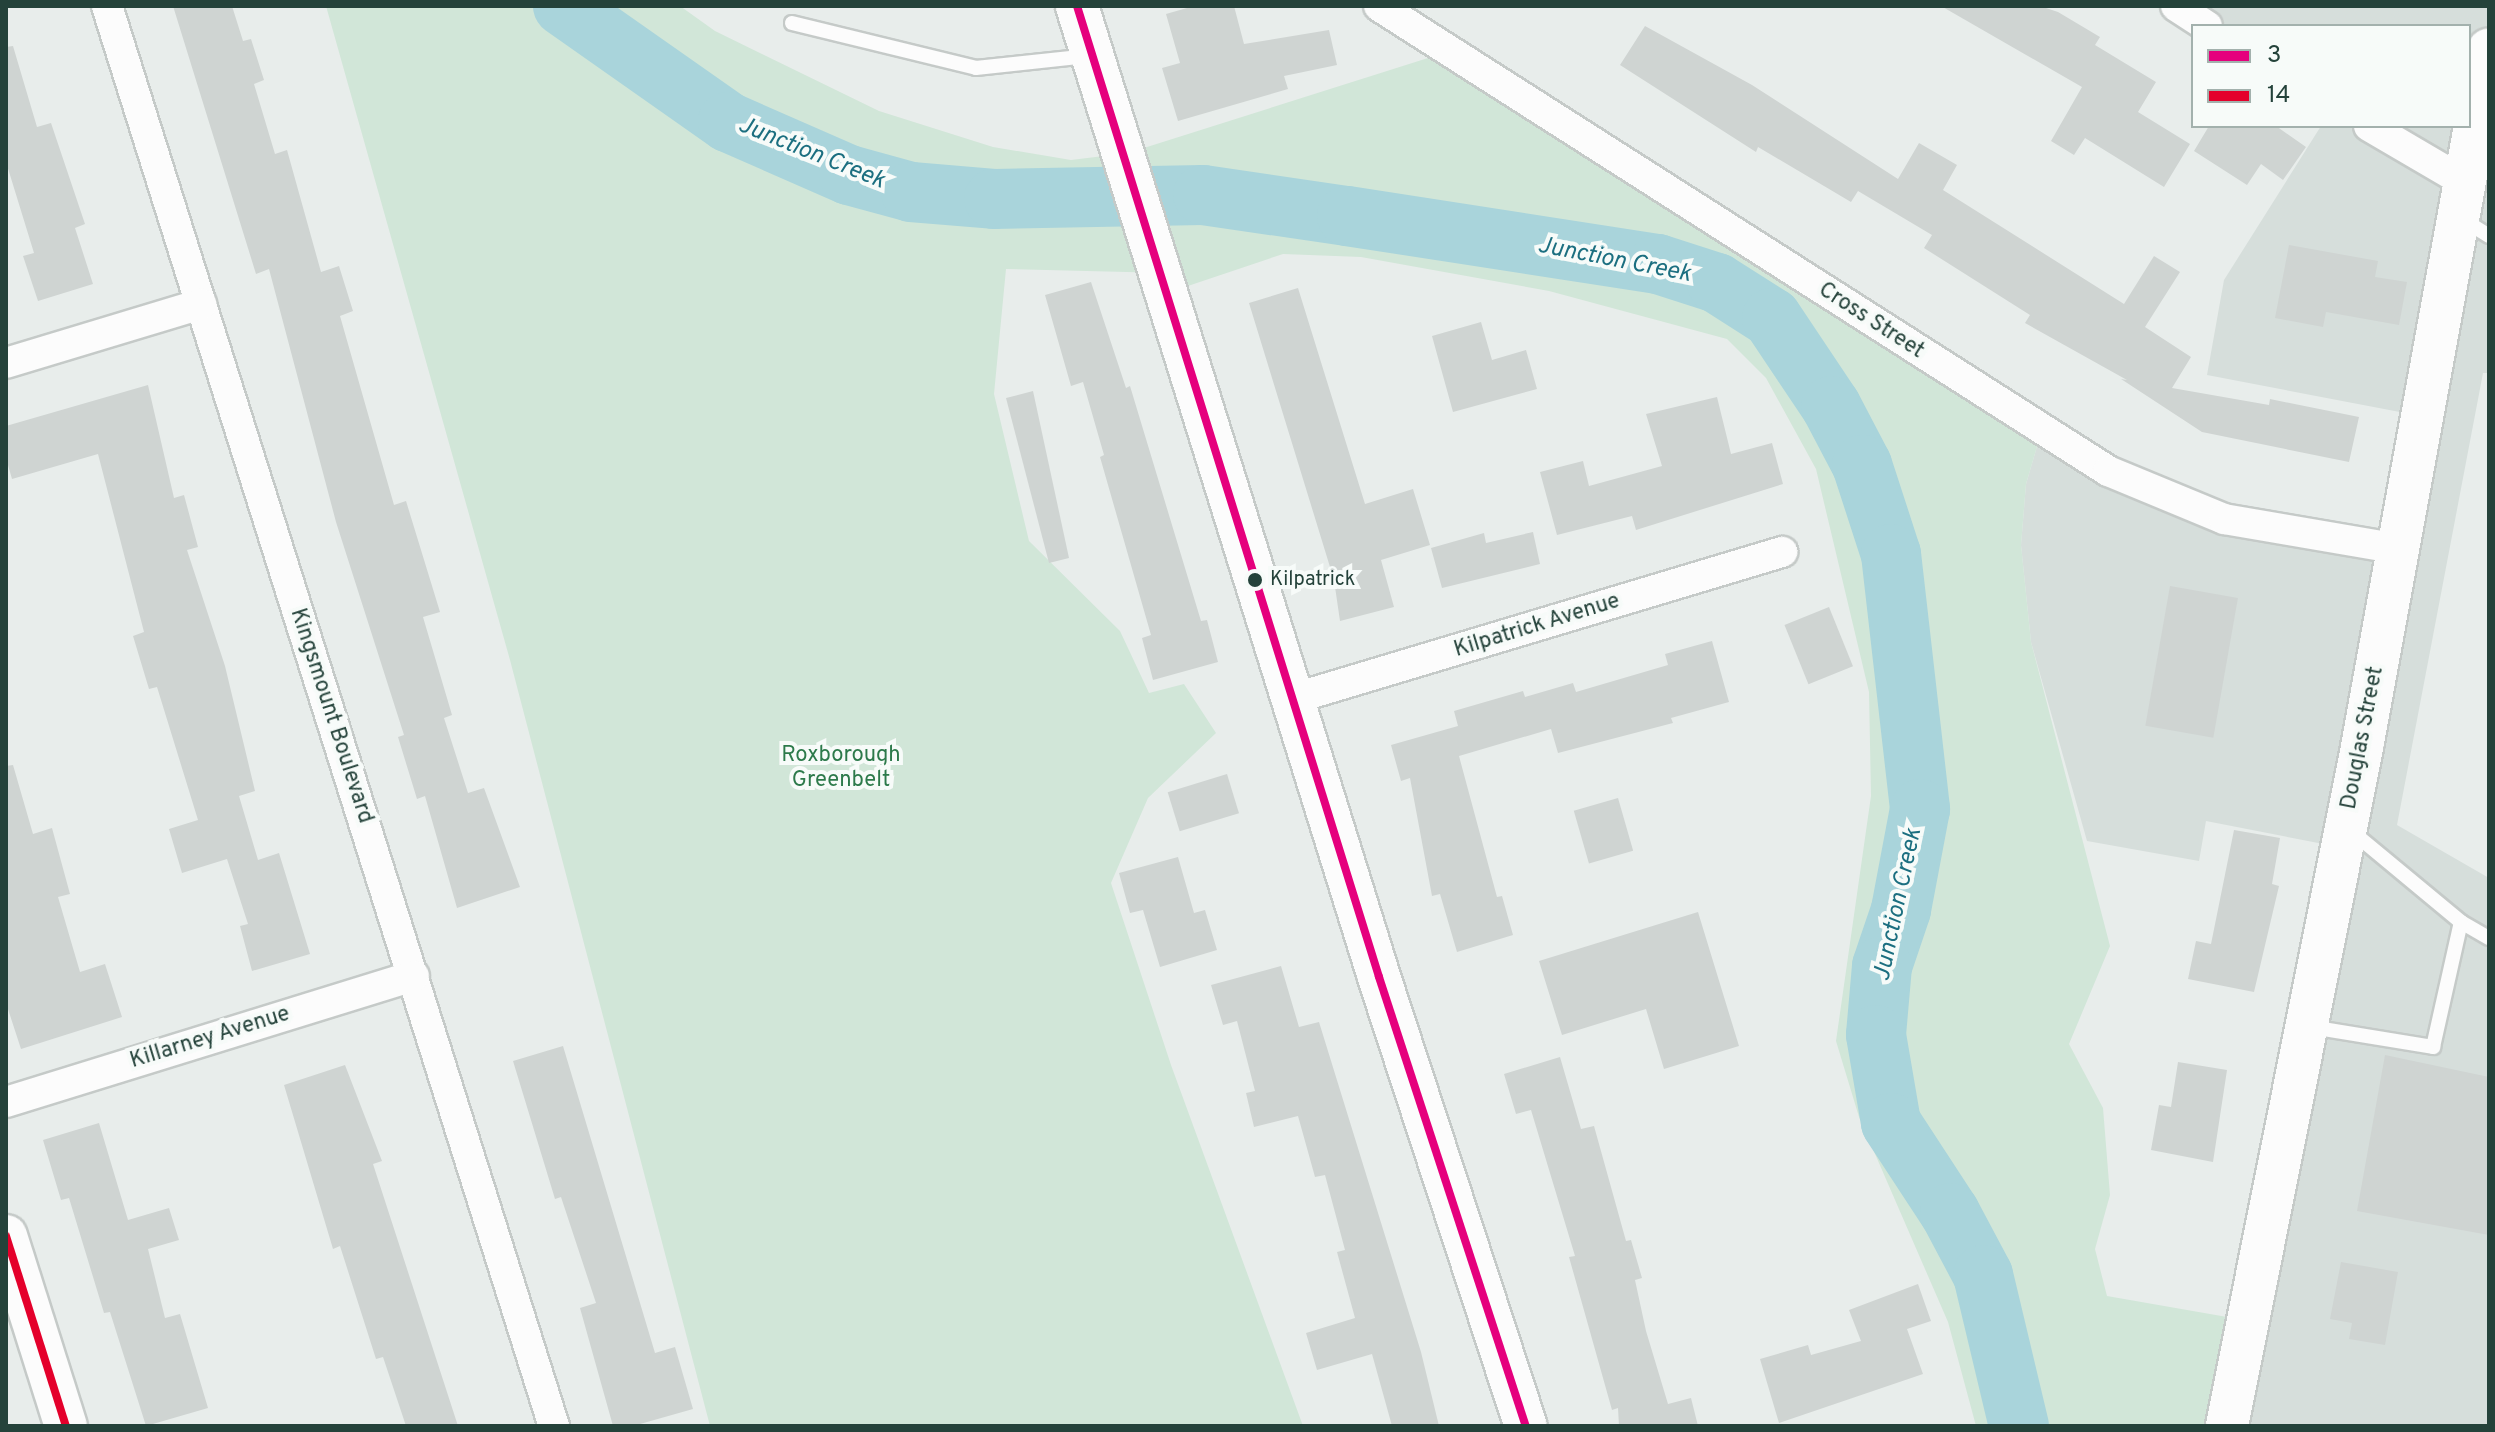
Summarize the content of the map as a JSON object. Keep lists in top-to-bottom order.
{
  "streets": {
    "street": [
      "Cross Street",
      "Kilpatrick Avenue",
      "Kingsmount Boulevard",
      "Douglas Street",
      "Killarney Avenue"
    ]
  },
  "crossings": [
    ["Cross Street", "Douglas Street"],
    ["Kingsmount Boulevard", "Killarney Avenue"]
  ],
  "water": ["Junction Creek"],
  "parks": ["Roxborough Greenbelt"],
  "places": ["Kilpatrick"],
  "lines": ["transit line 3", "transit line 14"],
  "legend": ["3", "14"]
}
